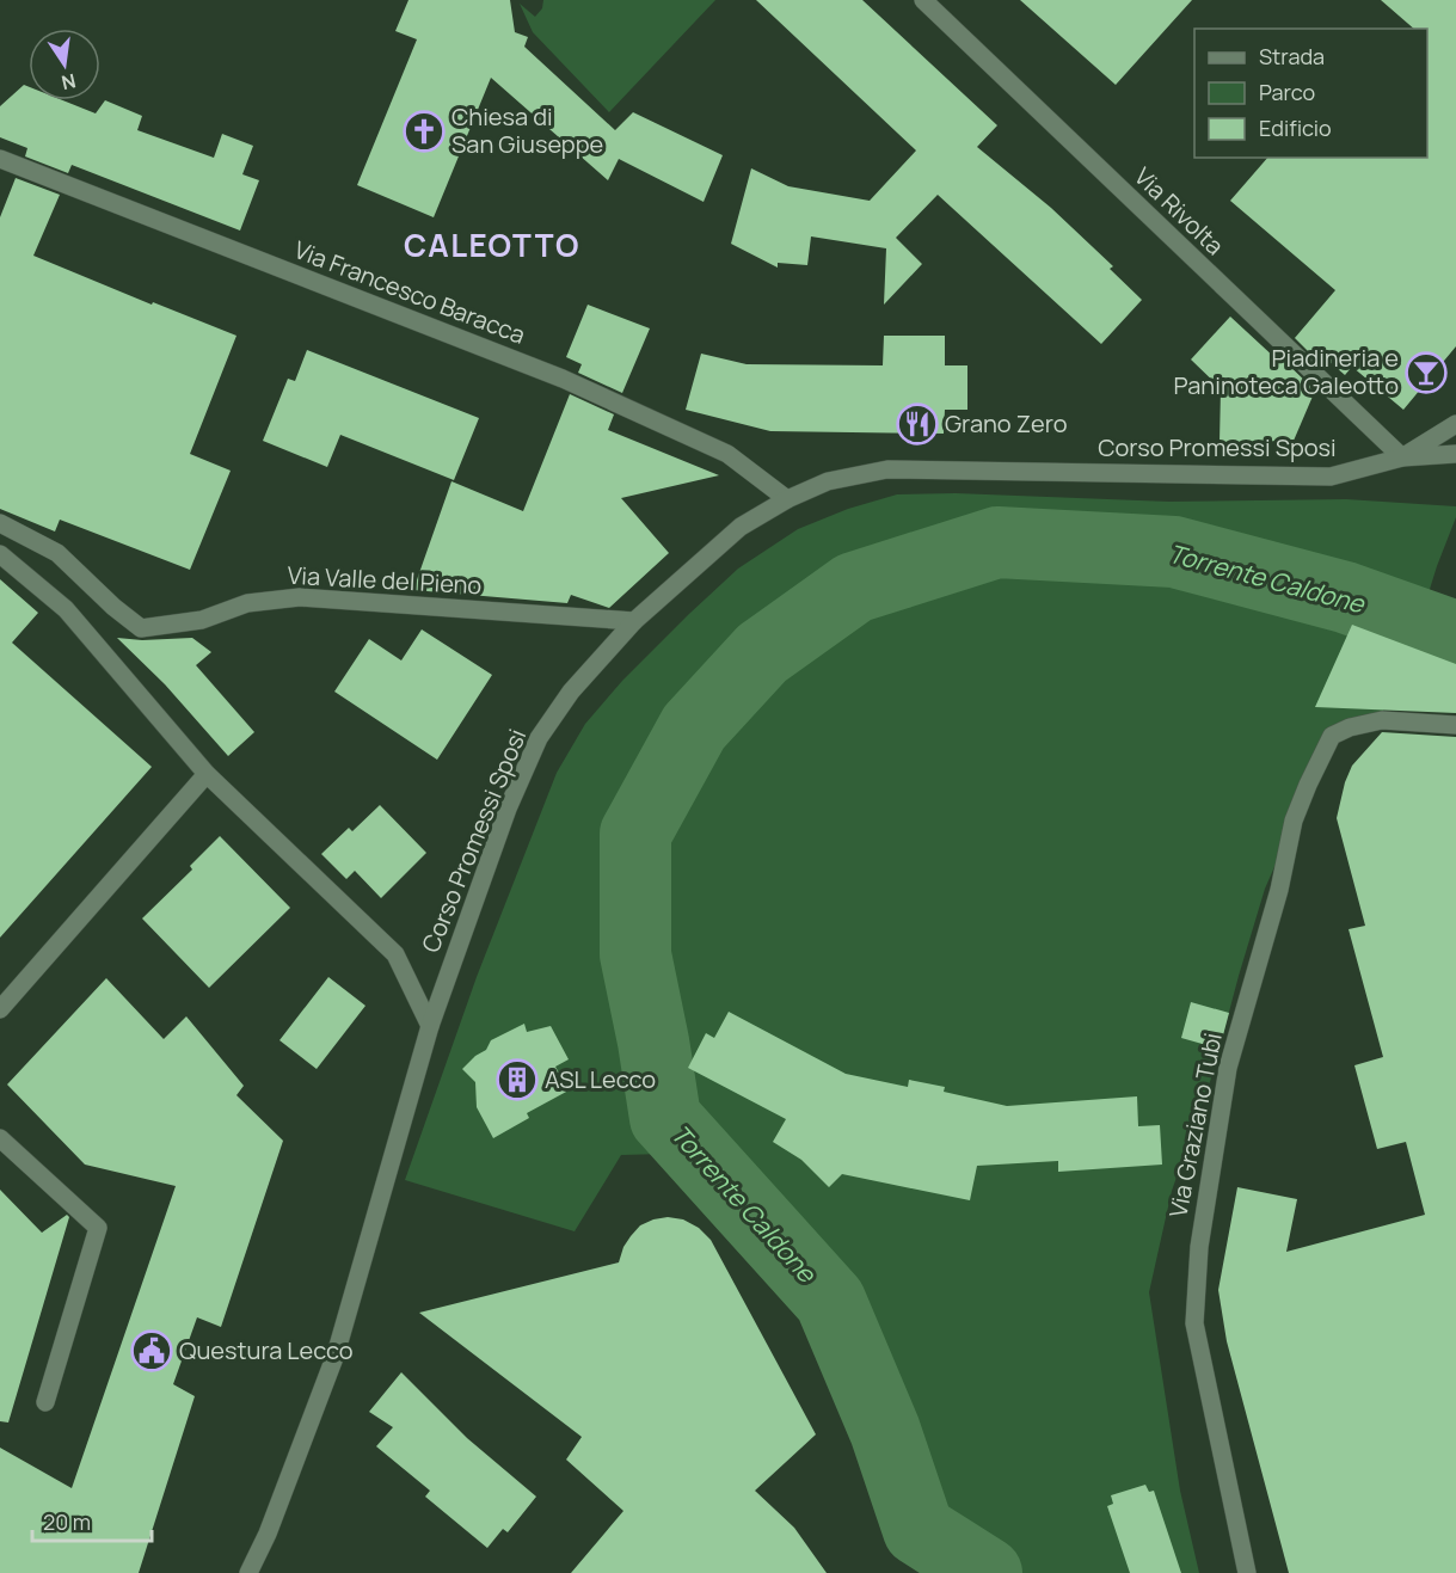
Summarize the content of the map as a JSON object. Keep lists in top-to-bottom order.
{
  "streets": {
    "street": [
      "Via Rivolta",
      "Via Francesco Baracca",
      "Corso Promessi Sposi",
      "Via Valle del Pieno",
      "Via Graziano Tubi"
    ]
  },
  "crossings": [
    ["Via Rivolta", "Corso Promessi Sposi"],
    ["Via Francesco Baracca", "Corso Promessi Sposi"],
    ["Corso Promessi Sposi", "Via Valle del Pieno"]
  ],
  "districts": ["CALEOTTO"],
  "water": ["Torrente Caldone"],
  "places": {
    "church": ["Chiesa di San Giuseppe"],
    "bar": ["Piadineria e Paninoteca Galeotto"],
    "restaurant": ["Grano Zero"],
    "building": ["ASL Lecco"],
    "public building": ["Questura Lecco"]
  },
  "legend": ["Strada", "Parco", "Edificio"],
  "scale_bar": "20 m",
  "north": "bottom"
}
